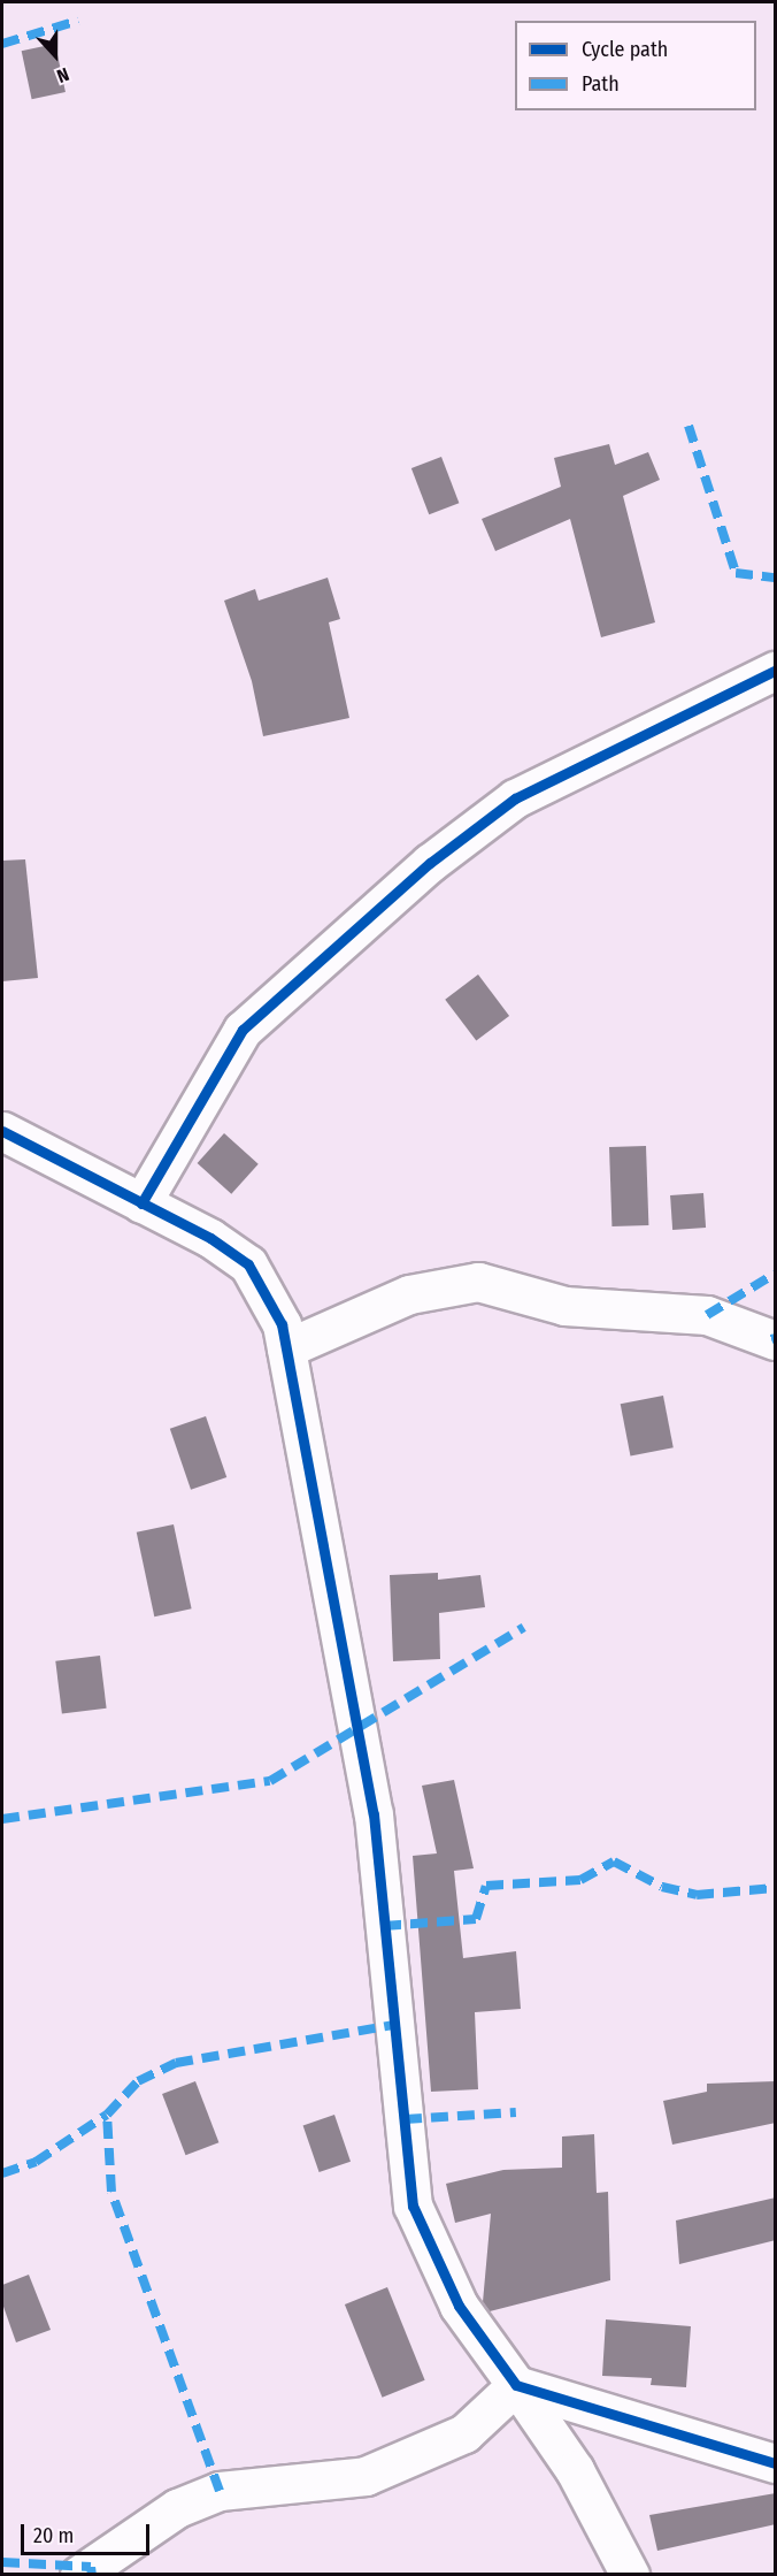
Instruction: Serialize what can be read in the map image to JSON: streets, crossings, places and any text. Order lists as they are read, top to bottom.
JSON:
{
  "legend": ["Cycle path", "Path"],
  "scale_bar": "20 m",
  "north": "bottom"
}
